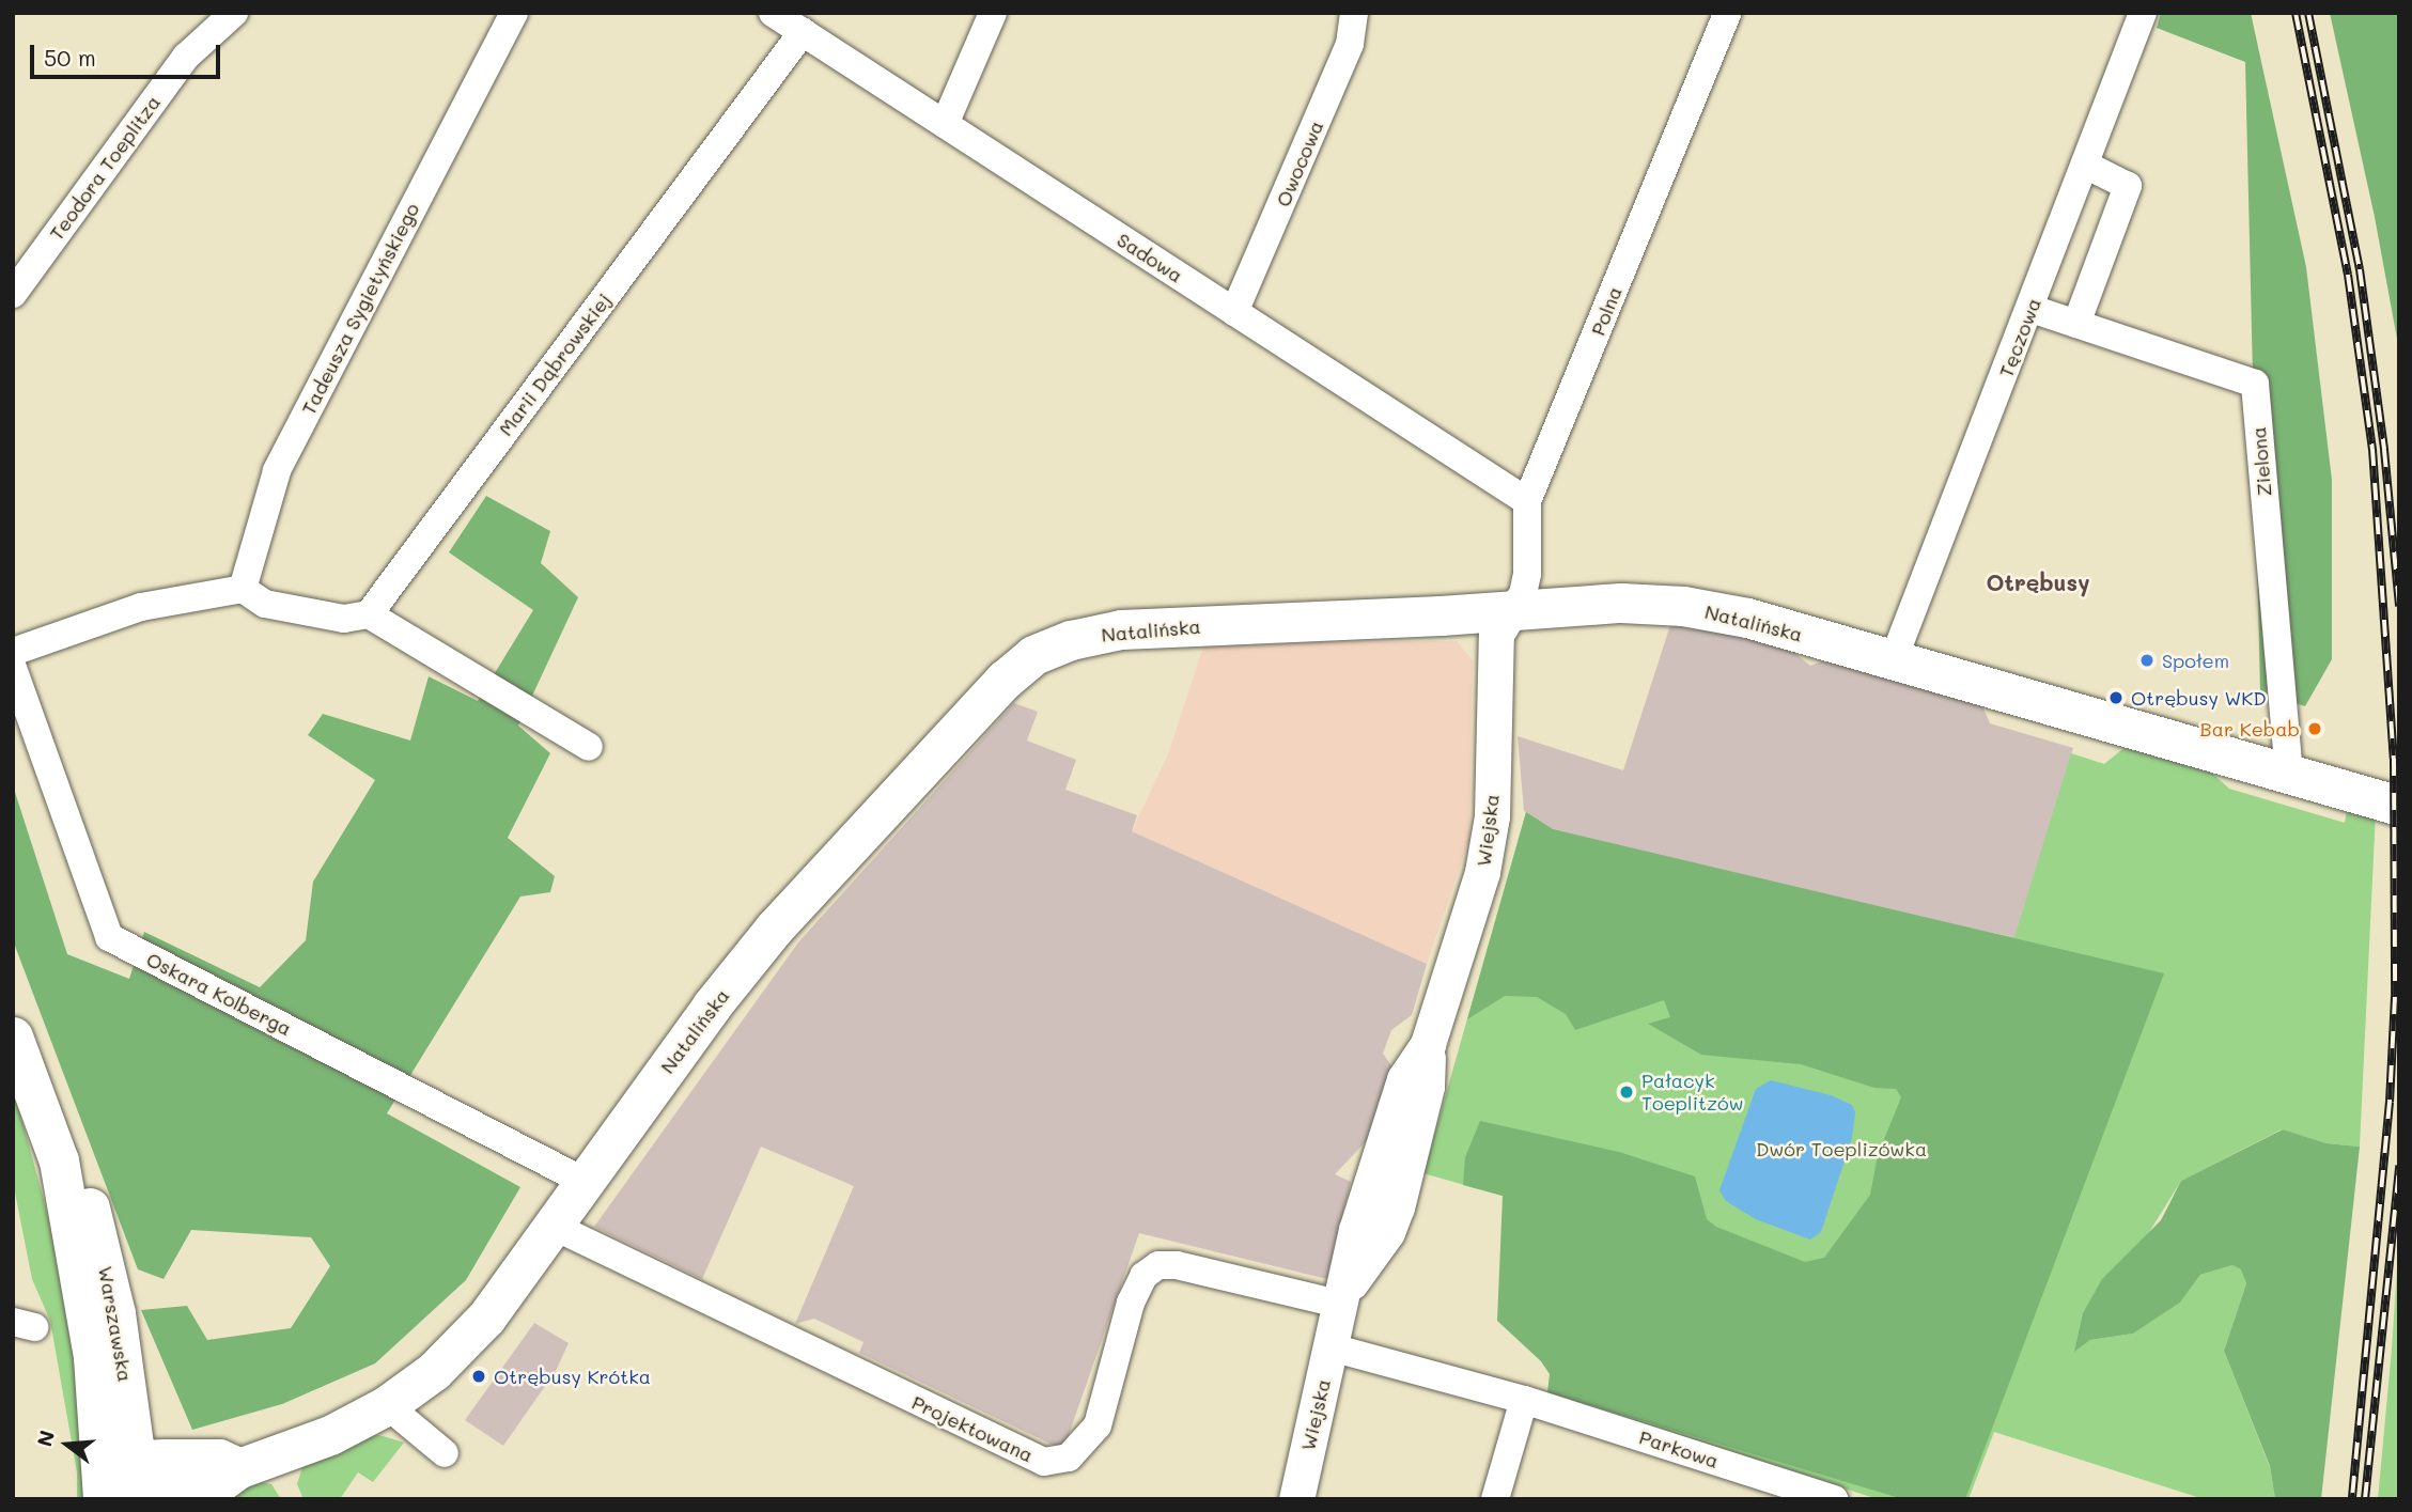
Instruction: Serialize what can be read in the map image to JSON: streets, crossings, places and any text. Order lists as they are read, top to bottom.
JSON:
{
  "streets": {
    "main road": ["Natalińska", "Warszawska"],
    "street": [
      "Owocowa",
      "Teodora Toeplitza",
      "Sadowa",
      "Tadeusza Sygietyńskiego",
      "Polna",
      "Tęczowa",
      "Marii Dąbrowskiej",
      "Zielona",
      "Wiejska",
      "Oskara Kolberga",
      "Projektowana",
      "Parkowa"
    ]
  },
  "crossings": [
    ["Owocowa", "Sadowa"],
    ["Sadowa", "Polna"],
    ["Sadowa", "Marii Dąbrowskiej"],
    ["Polna", "Natalińska"],
    ["Polna", "Wiejska"],
    ["Tęczowa", "Zielona"],
    ["Tęczowa", "Natalińska"],
    ["Zielona", "Natalińska"],
    ["Natalińska", "Wiejska"],
    ["Natalińska", "Oskara Kolberga"],
    ["Natalińska", "Warszawska"],
    ["Natalińska", "Projektowana"],
    ["Wiejska", "Projektowana"],
    ["Wiejska", "Parkowa"]
  ],
  "districts": ["Otrębusy"],
  "parks": ["Dwór Toeplizówka"],
  "places": [
    "Społem",
    "Otrębusy WKD",
    "Bar Kebab",
    "Pałacyk Toeplitzów",
    "Otrębusy Krótka"
  ],
  "scale_bar": "50 m",
  "north": "left"
}
